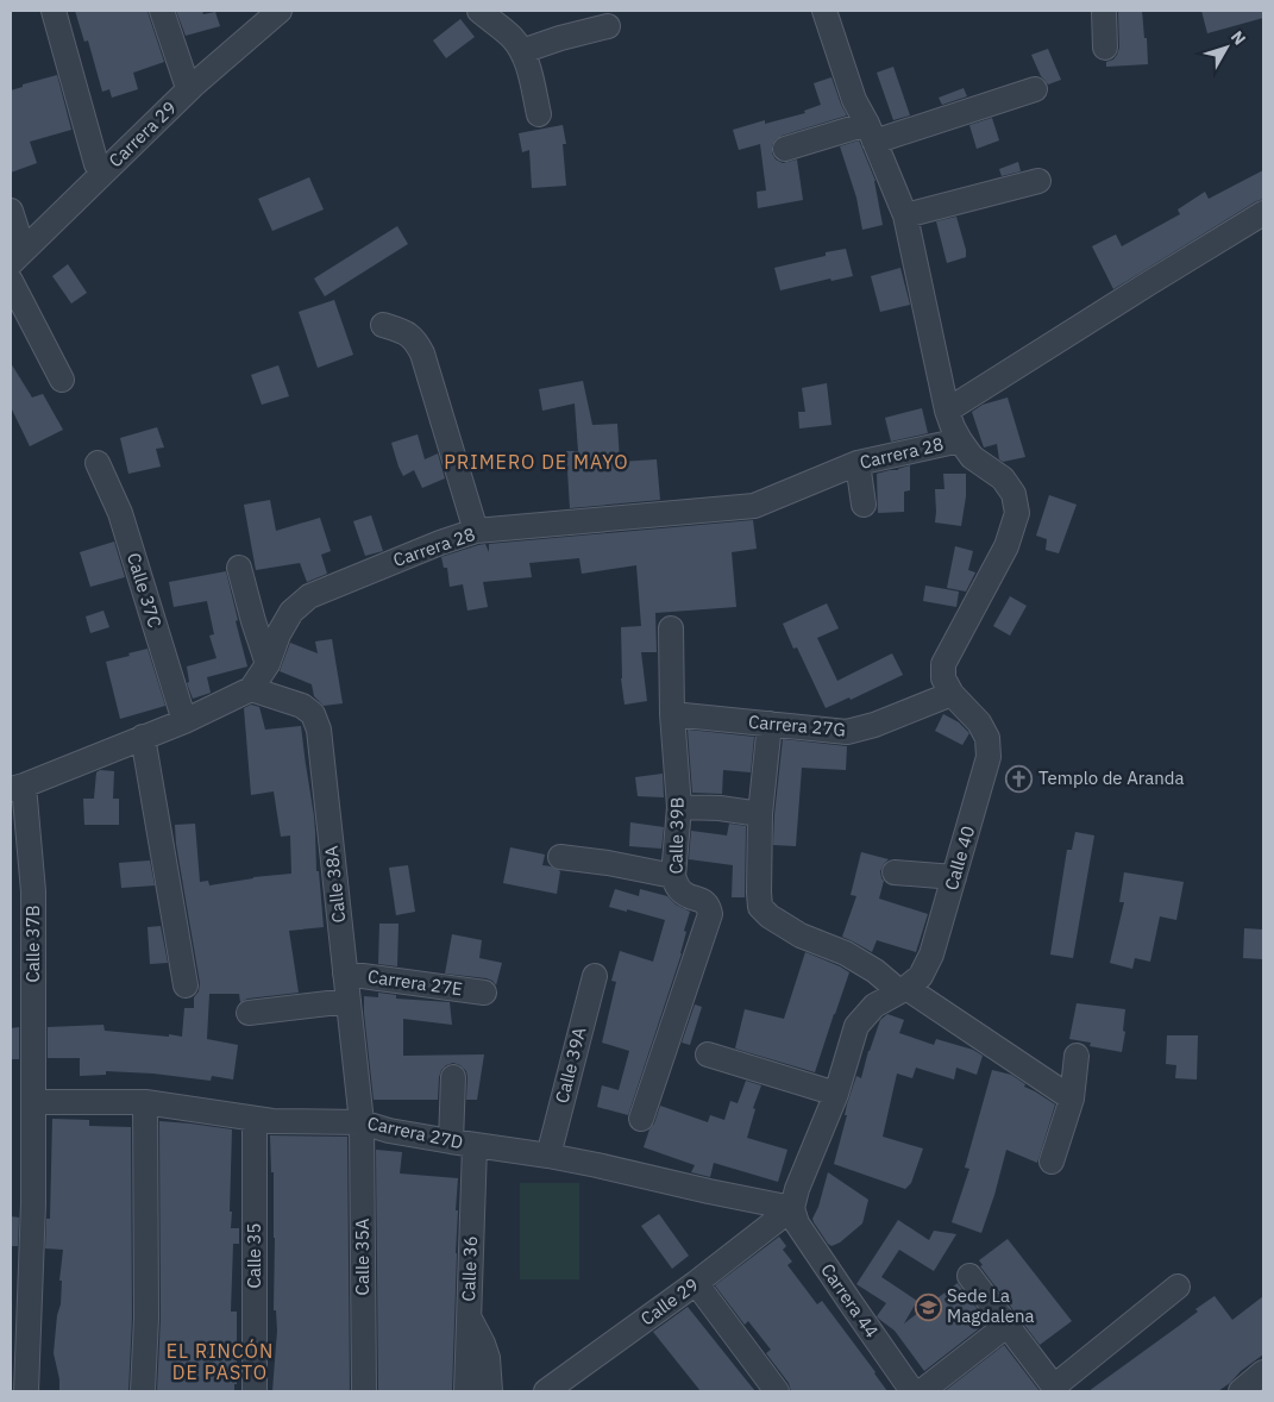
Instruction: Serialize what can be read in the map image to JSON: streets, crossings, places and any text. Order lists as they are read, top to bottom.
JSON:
{
  "streets": {
    "street": [
      "Carrera 29",
      "Carrera 28",
      "Calle 37C",
      "Carrera 27G",
      "Calle 39B",
      "Calle 40",
      "Calle 38A",
      "Calle 37B",
      "Carrera 27E",
      "Calle 39A",
      "Carrera 27D",
      "Calle 35",
      "Calle 35A",
      "Calle 36",
      "Carrera 44",
      "Calle 29"
    ]
  },
  "crossings": [
    ["Carrera 28", "Calle 37C"],
    ["Carrera 28", "Calle 40"],
    ["Carrera 28", "Calle 38A"],
    ["Carrera 28", "Calle 37B"],
    ["Carrera 27G", "Calle 39B"],
    ["Carrera 27G", "Calle 40"],
    ["Calle 40", "Carrera 27D"],
    ["Calle 40", "Carrera 44"],
    ["Calle 40", "Calle 29"],
    ["Calle 38A", "Carrera 27E"],
    ["Calle 38A", "Carrera 27D"],
    ["Calle 38A", "Calle 35A"],
    ["Calle 37B", "Carrera 27D"],
    ["Calle 39A", "Carrera 27D"],
    ["Carrera 27D", "Calle 35"],
    ["Carrera 27D", "Calle 35A"],
    ["Carrera 27D", "Calle 36"],
    ["Carrera 27D", "Carrera 44"],
    ["Carrera 27D", "Calle 29"],
    ["Carrera 44", "Calle 29"]
  ],
  "districts": ["PRIMERO DE MAYO", "EL RINCÓN DE PASTO"],
  "places": {
    "church": ["Templo de Aranda"],
    "school or university": ["Sede La Magdalena"]
  },
  "north": "top right"
}
